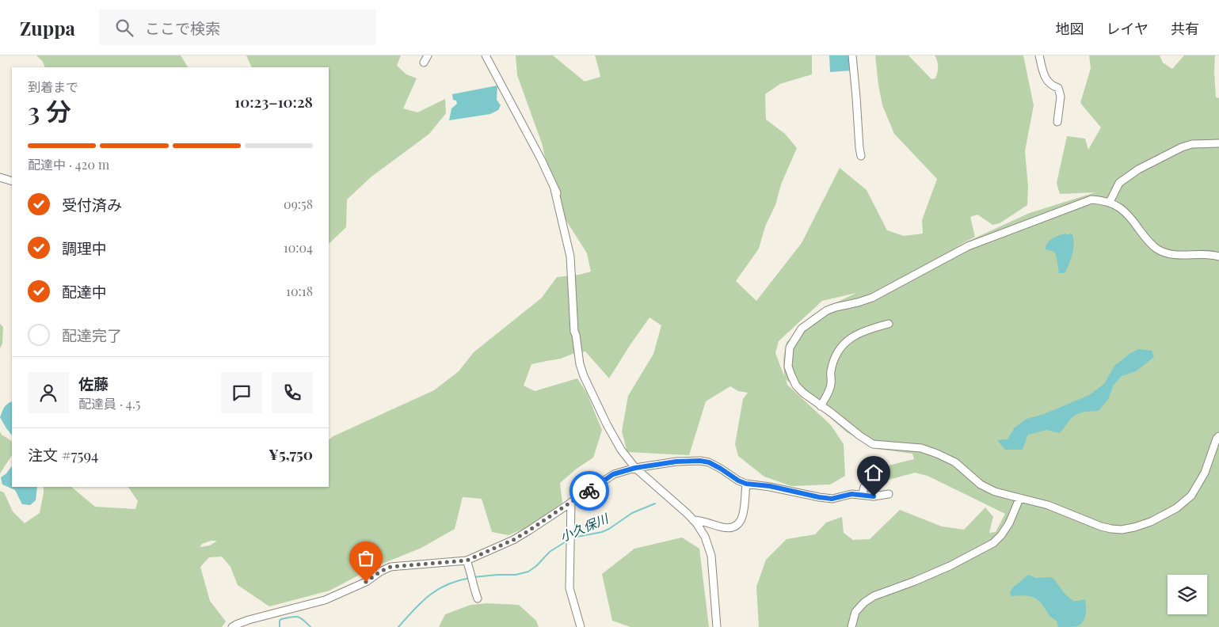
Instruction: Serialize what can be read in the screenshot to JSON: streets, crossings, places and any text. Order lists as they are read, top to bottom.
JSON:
{
  "water": ["小久保川"],
  "page": {
    "header": "Zuppa",
    "search": "ここで検索",
    "nav": ["地図", "レイヤ", "共有"],
    "heading": ["3 分", "到着まで", "10:23–10:28"],
    "panel": [
      "佐藤",
      "配達員 · 4.5",
      "注文 #7594",
      "¥5,750"
    ],
    "bar": "配達中 · 420 m",
    "list": [
      ["受付済み", "09:58"],
      ["調理中", "10:04"],
      ["配達中", "10:18"],
      "配達完了"
    ]
  }
}
